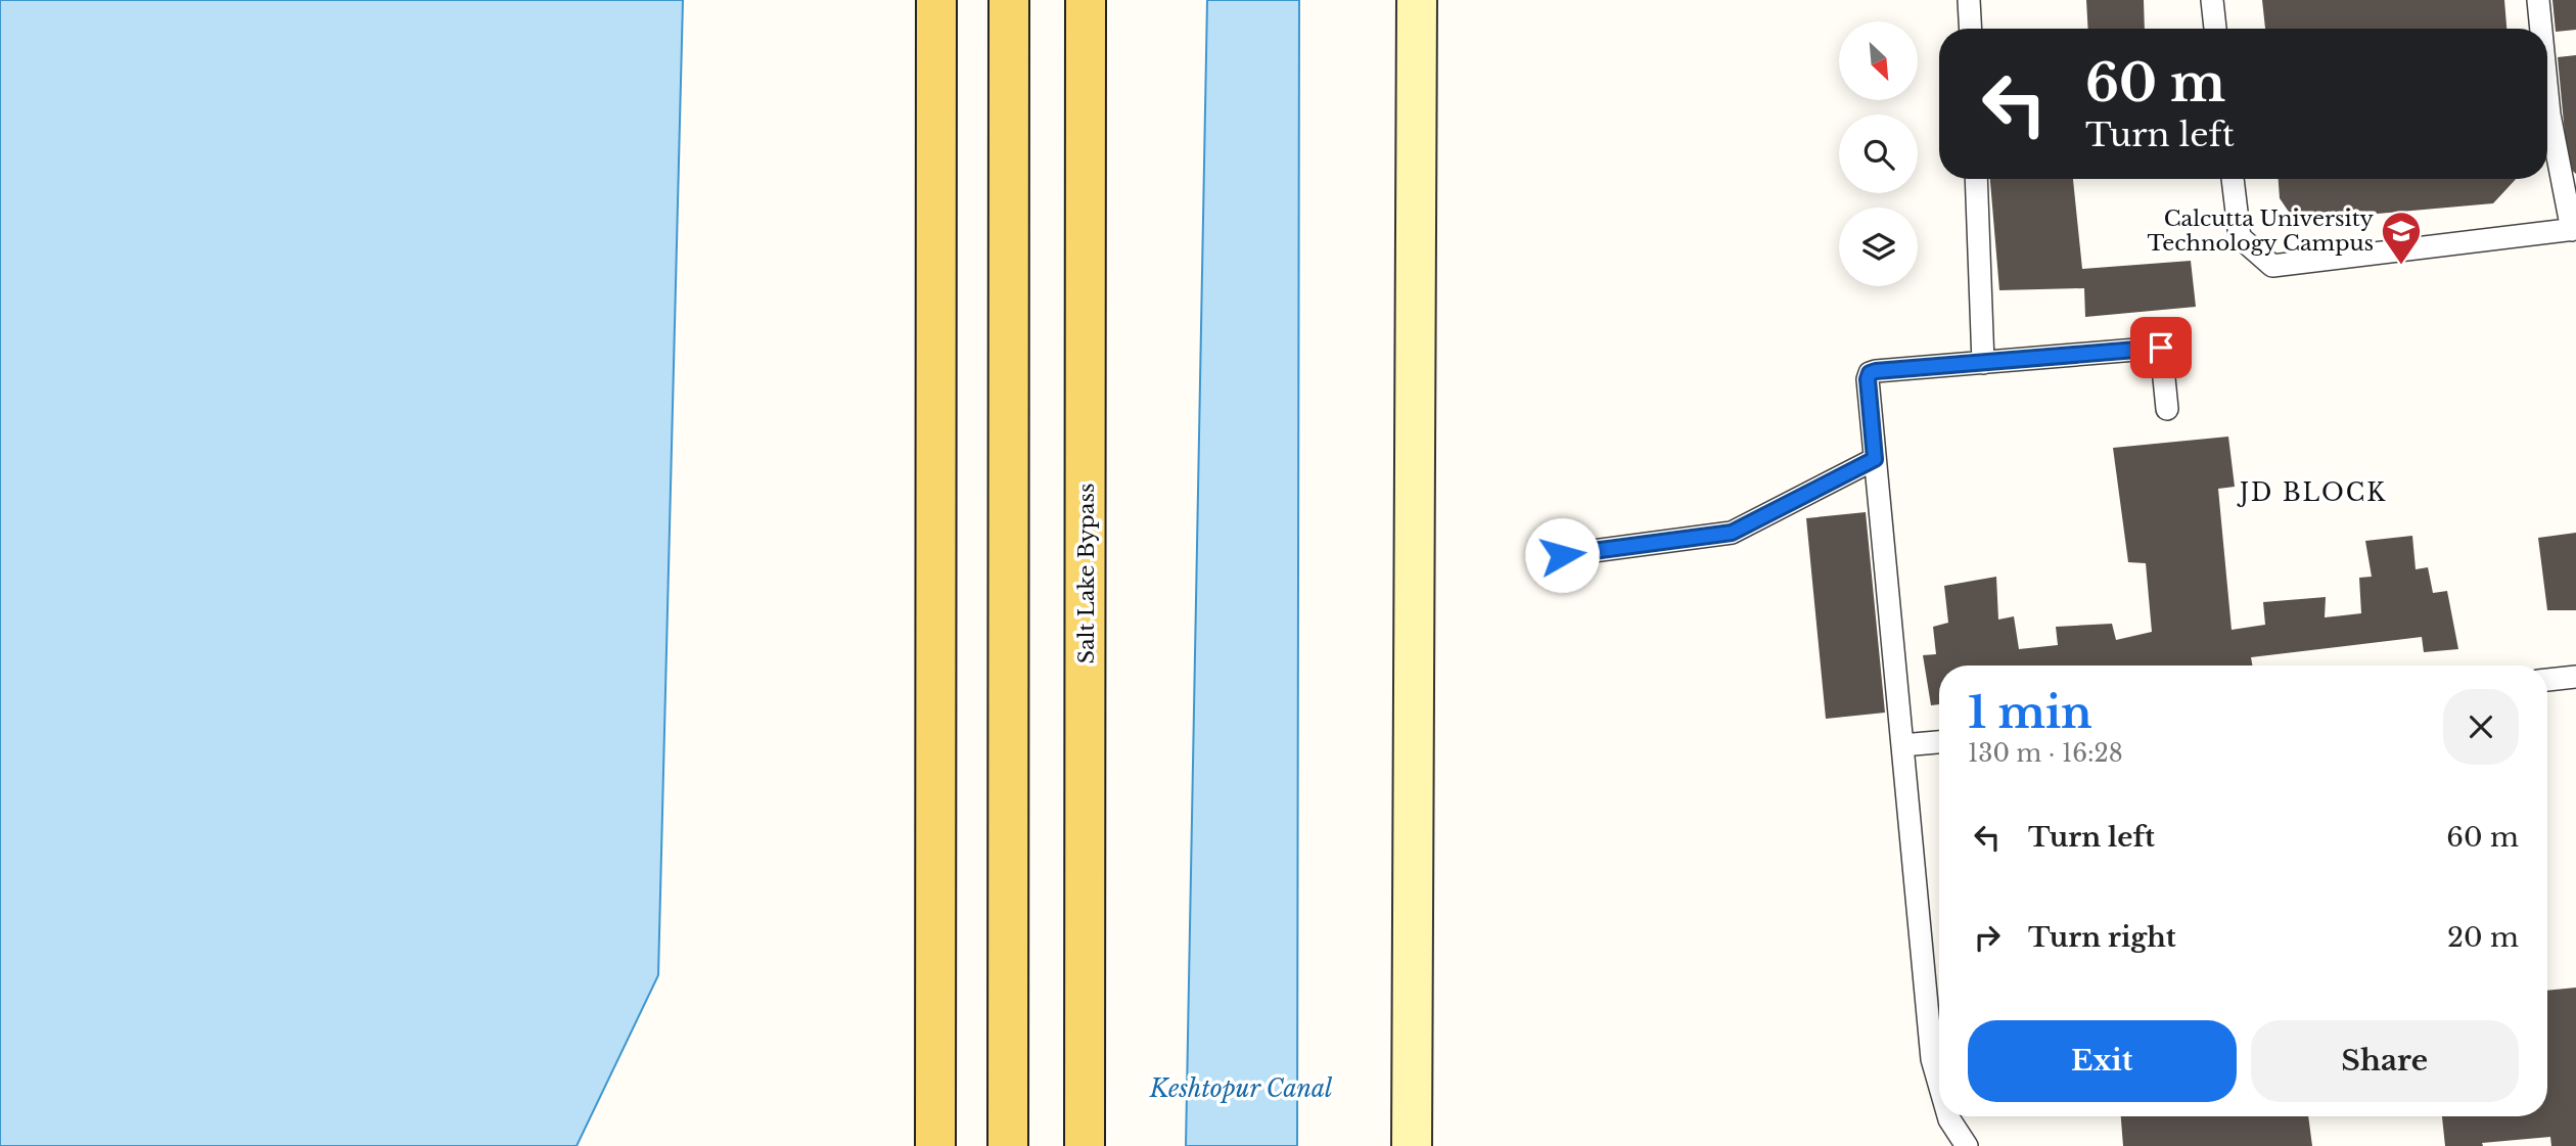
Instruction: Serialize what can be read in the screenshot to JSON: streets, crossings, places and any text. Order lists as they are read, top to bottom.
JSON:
{
  "streets": {
    "main road": ["Salt Lake Bypass"]
  },
  "districts": ["JD BLOCK"],
  "water": ["Keshtopur Canal"],
  "places": {
    "school or university": ["Calcutta University Technology Campus"]
  },
  "north": "bottom right",
  "page": {
    "turn": ["60 m", "Turn left"],
    "heading": ["1 min", "130 m · 16:28"],
    "list": [
      {
        "name": "Turn left",
        "value": "60 m"
      },
      {
        "name": "Turn right",
        "value": "20 m"
      }
    ],
    "buttons": ["Exit", "Share"]
  }
}
